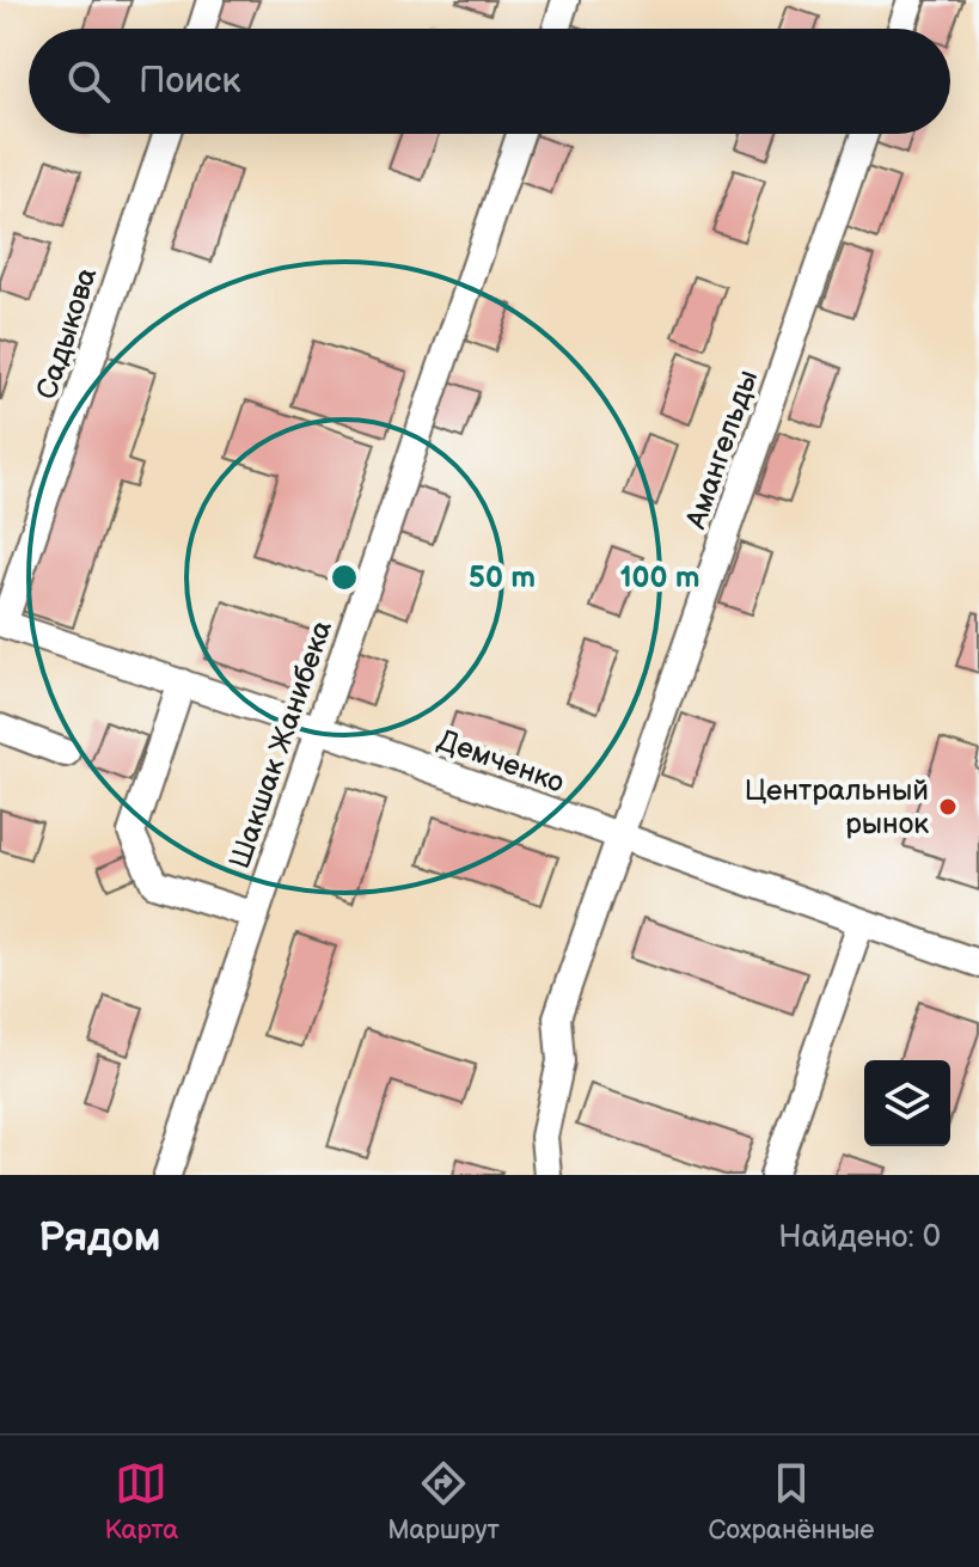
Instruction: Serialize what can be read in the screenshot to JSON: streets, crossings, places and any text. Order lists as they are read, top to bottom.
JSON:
{
  "streets": {
    "street": [
      "Садыкова",
      "Амангельды",
      "Шакшак Жанибека",
      "Демченко"
    ]
  },
  "crossings": [
    ["Садыкова", "Демченко"],
    ["Амангельды", "Демченко"],
    ["Шакшак Жанибека", "Демченко"]
  ],
  "places": ["Центральный рынок"],
  "page": {
    "search": "Поиск",
    "heading": ["Рядом", "Найдено: 0"],
    "nav": ["Карта", "Маршрут", "Сохранённые"]
  },
  "rings": ["50 m", "100 m"]
}
